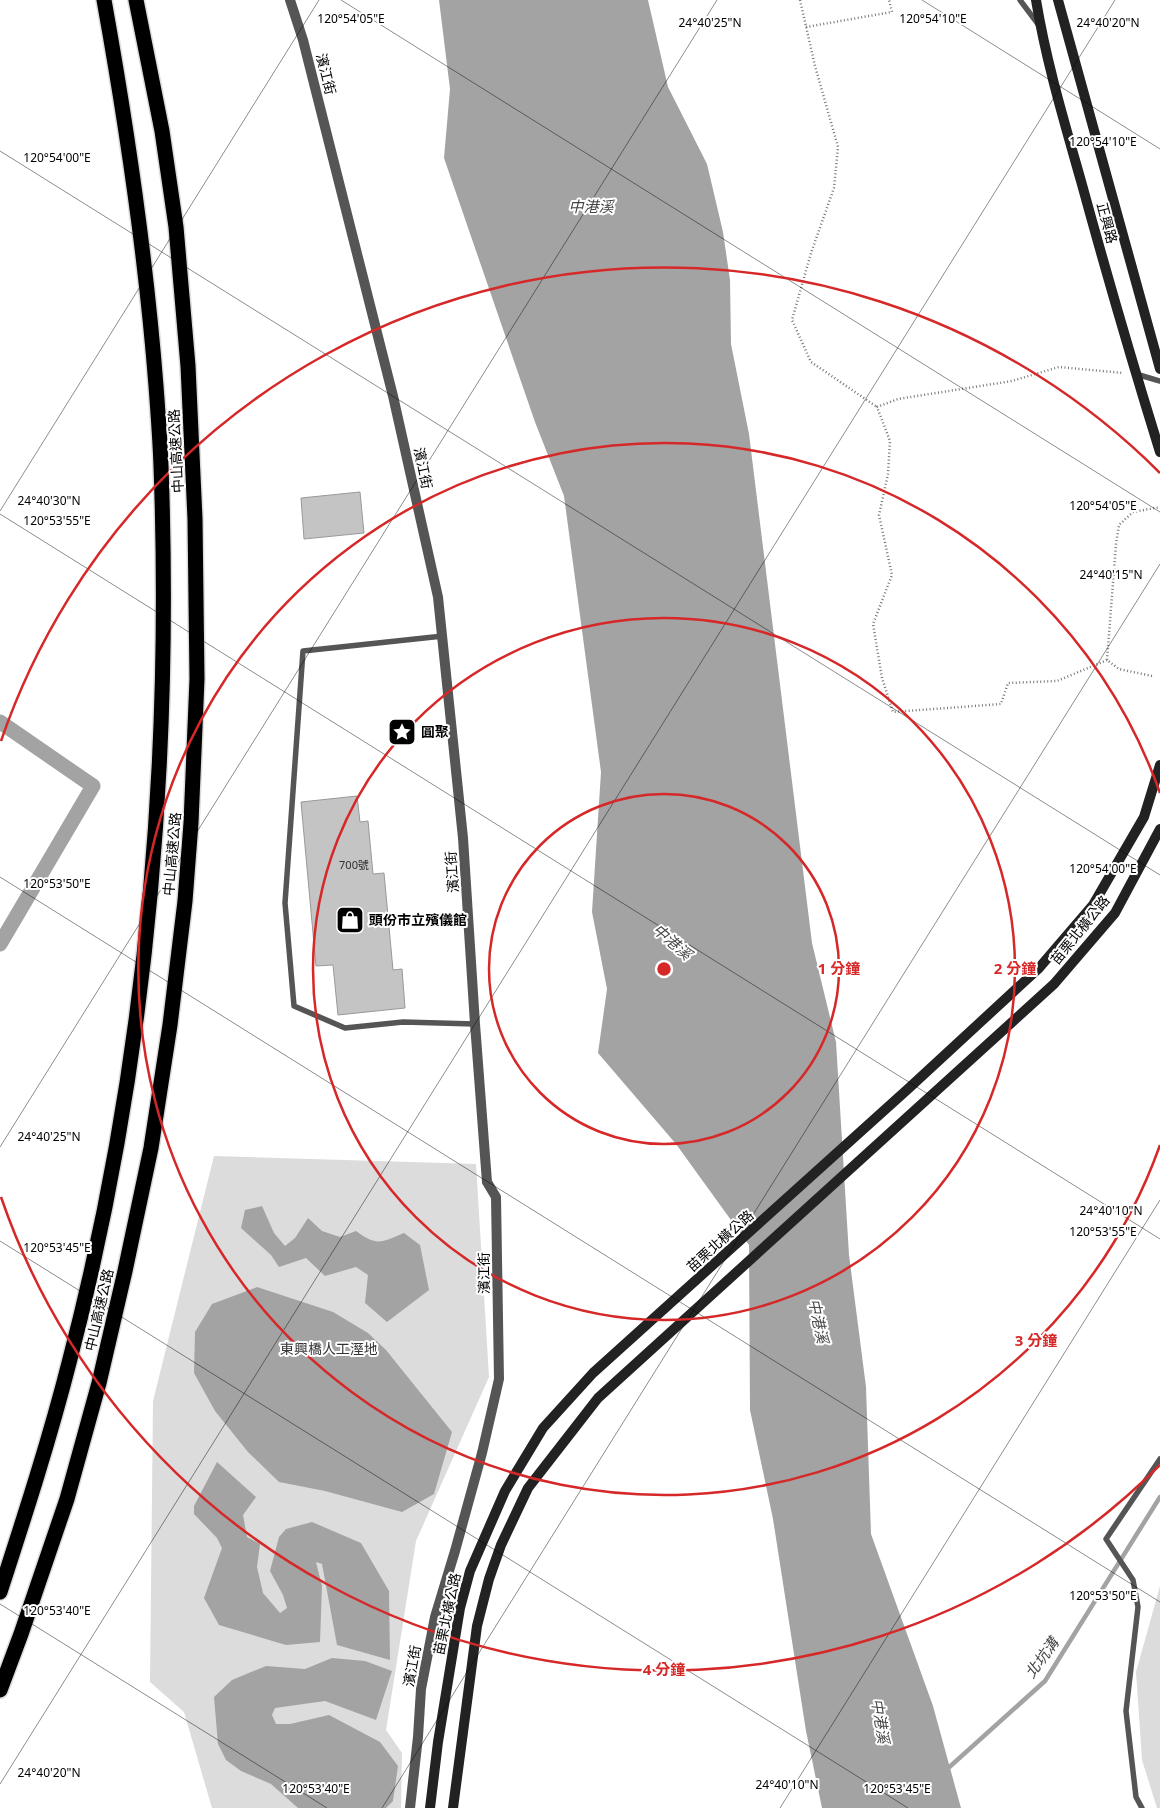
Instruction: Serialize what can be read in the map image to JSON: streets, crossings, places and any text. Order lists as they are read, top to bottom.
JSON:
{
  "streets": {
    "highway": ["中山高速公路"],
    "main road": ["正興路", "苗栗北橫公路"],
    "street": ["濱江街"]
  },
  "water": ["中港溪", "北坑溝"],
  "parks": ["東興橋人工溼地"],
  "places": {
    "place": ["圓聚"],
    "shop": ["頭份市立殯儀館"]
  },
  "house_numbers": ["700號"],
  "coordinates": [
    "120°54'05\"E",
    "120°54'10\"E",
    "24°40'25\"N",
    "24°40'20\"N",
    "120°54'00\"E",
    "24°40'30\"N",
    "120°53'55\"E",
    "24°40'15\"N",
    "120°53'50\"E",
    "24°40'10\"N",
    "120°53'45\"E",
    "120°53'40\"E"
  ],
  "rings": [
    "1 分鐘",
    "2 分鐘",
    "3 分鐘",
    "4 分鐘"
  ]
}
